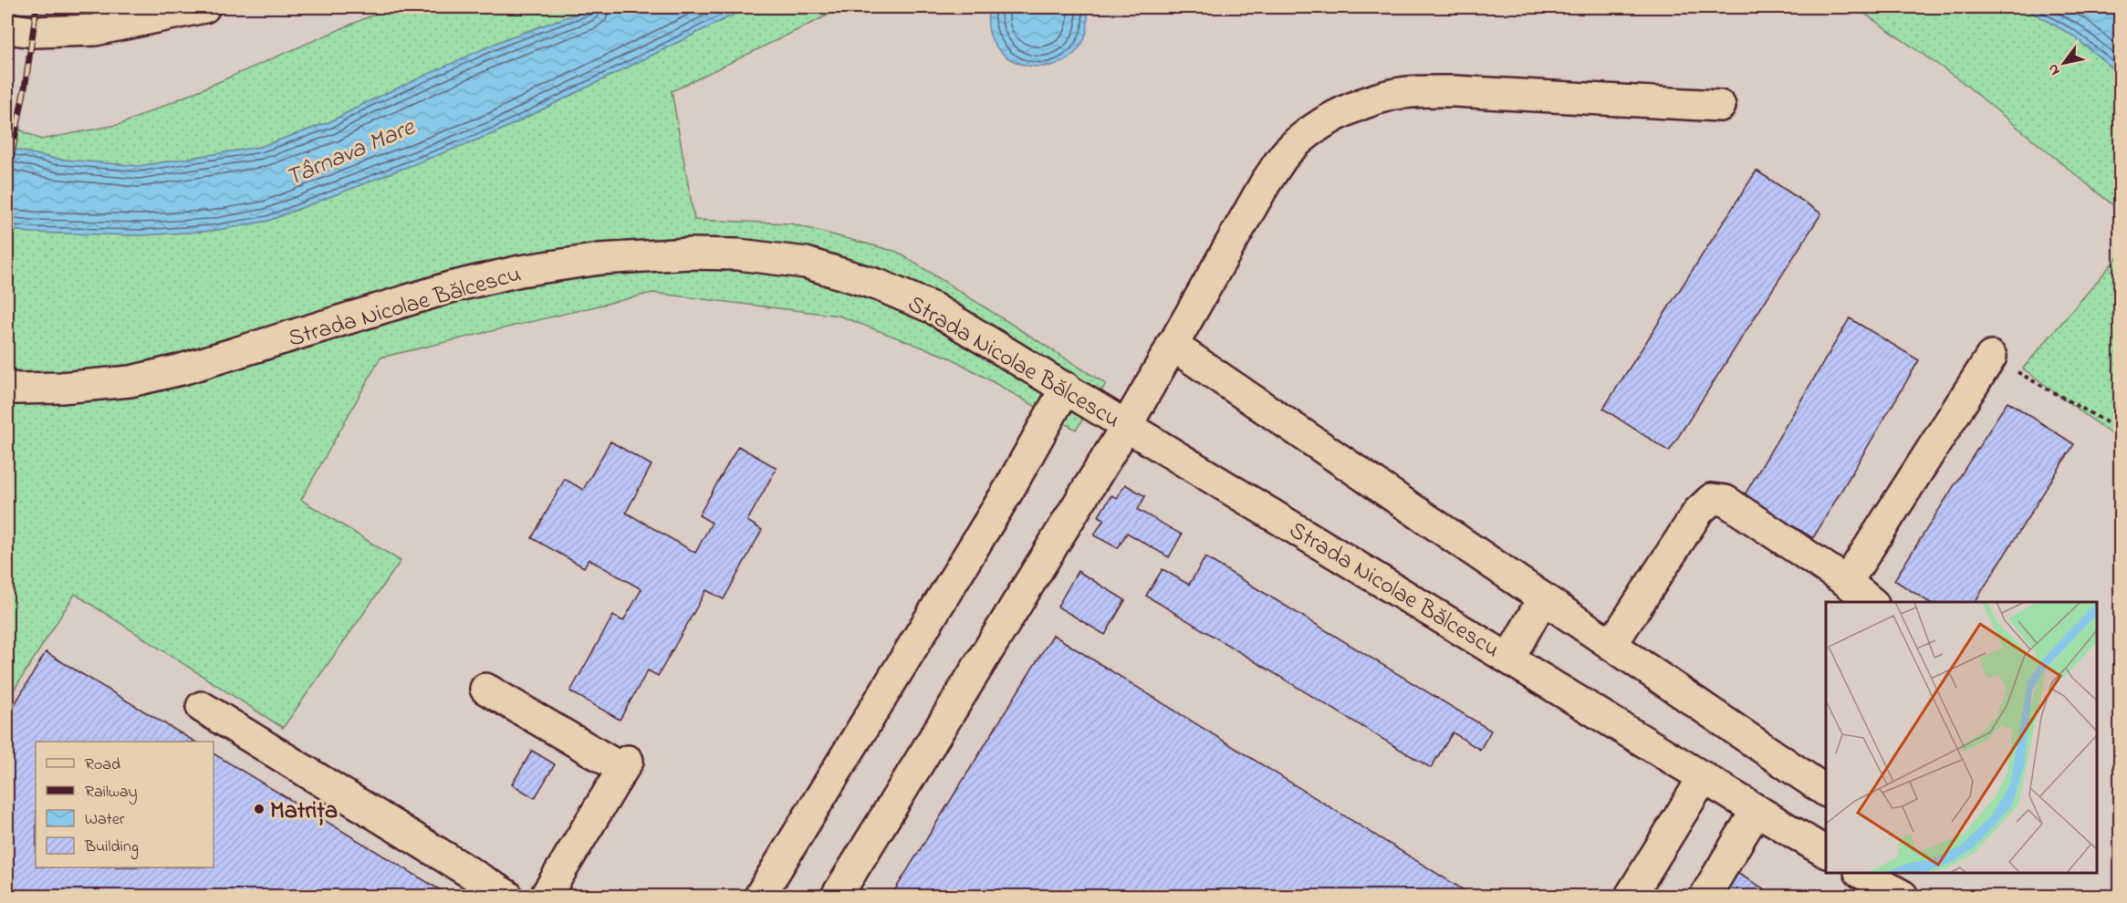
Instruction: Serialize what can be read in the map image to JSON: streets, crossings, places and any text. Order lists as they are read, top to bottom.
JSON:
{
  "streets": {
    "main road": ["Strada Nicolae Bălcescu"]
  },
  "water": ["Târnava Mare"],
  "places": ["Matrița"],
  "legend": [
    "Road",
    "Railway",
    "Water",
    "Building"
  ],
  "north": "bottom left"
}
